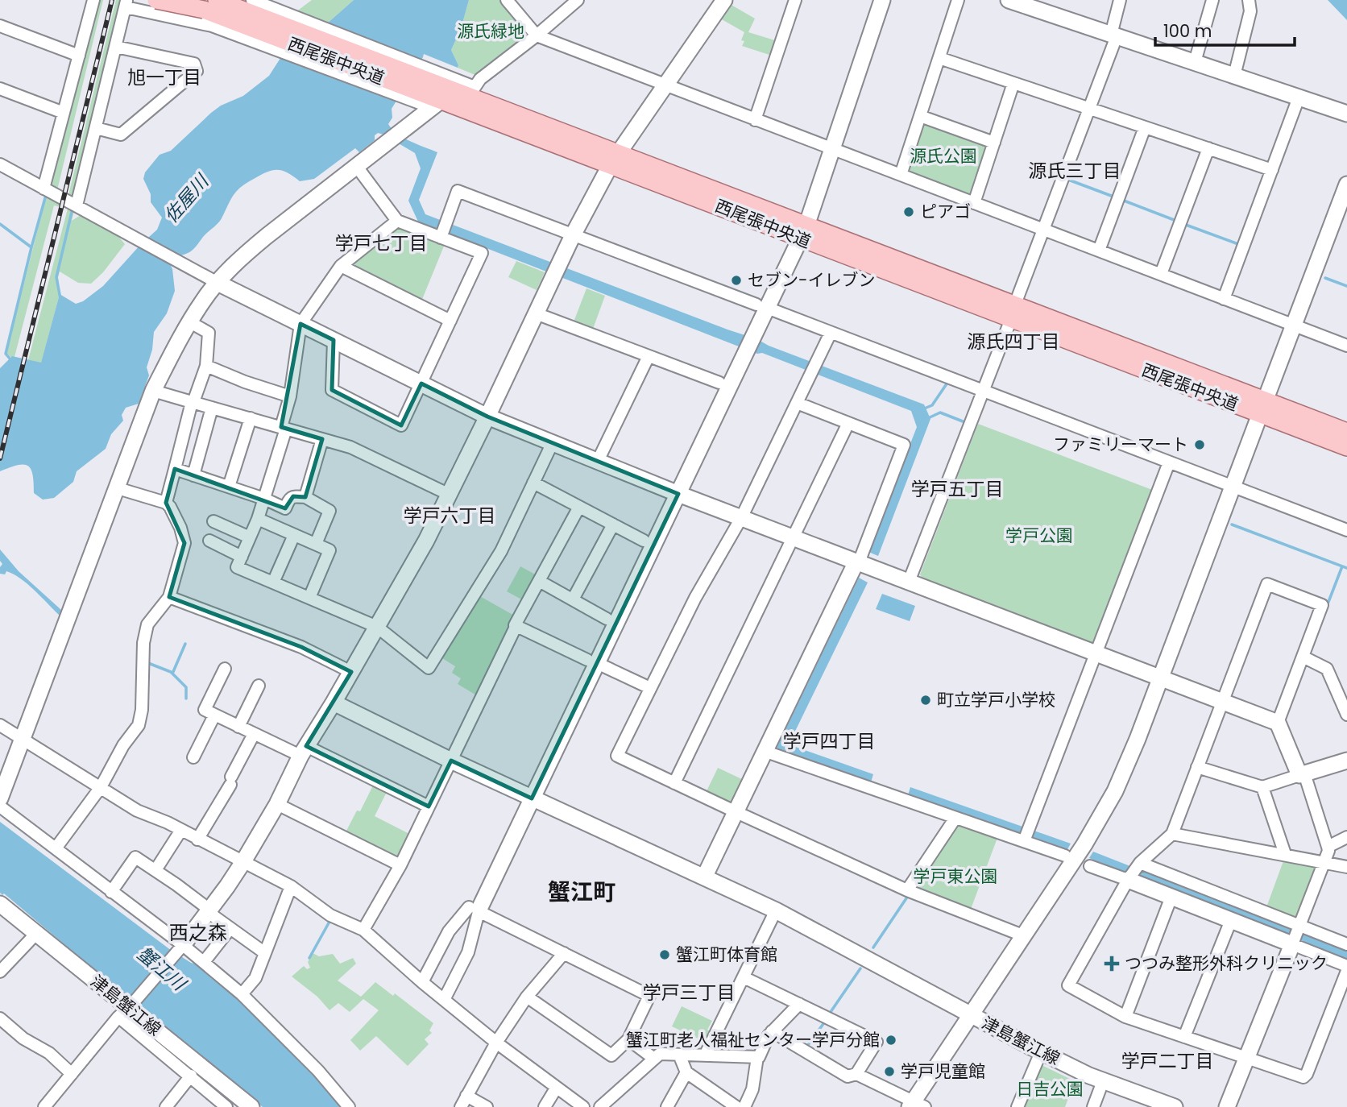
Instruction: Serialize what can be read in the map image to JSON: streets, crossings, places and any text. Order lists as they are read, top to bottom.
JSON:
{
  "streets": {
    "main road": ["西尾張中央道"],
    "street": ["津島蟹江線"]
  },
  "districts": [
    "旭一丁目",
    "源氏三丁目",
    "学戸七丁目",
    "源氏四丁目",
    "学戸五丁目",
    "学戸六丁目",
    "学戸四丁目",
    "蟹江町",
    "西之森",
    "学戸三丁目",
    "学戸二丁目"
  ],
  "water": ["佐屋川", "蟹江川"],
  "parks": [
    "源氏緑地",
    "源氏公園",
    "学戸公園",
    "学戸東公園",
    "日吉公園"
  ],
  "places": {
    "other": [
      "ピアゴ",
      "セブン-イレブン",
      "ファミリーマート",
      "町立学戸小学校",
      "蟹江町体育館",
      "蟹江町老人福祉センター学戸分館",
      "学戸児童館"
    ],
    "health": ["つつみ整形外科クリニック"]
  },
  "scale_bar": "100 m"
}
